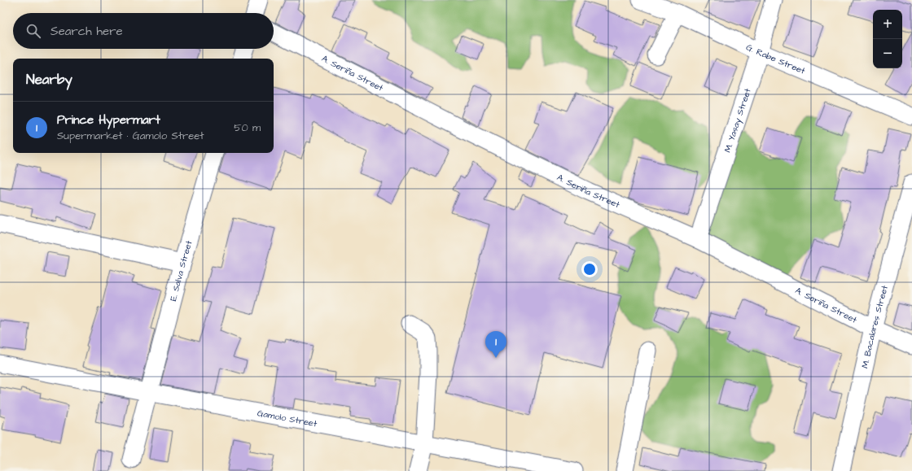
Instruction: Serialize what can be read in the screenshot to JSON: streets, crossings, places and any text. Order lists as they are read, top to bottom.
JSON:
{
  "streets": {
    "street": [
      "G. Rabe Street",
      "A. Seriña Street",
      "M. Yasay Street",
      "E. Salva Street",
      "M. Bacalares Street",
      "Gamolo Street"
    ]
  },
  "crossings": [
    ["G. Rabe Street", "M. Yasay Street"],
    ["A. Seriña Street", "M. Yasay Street"],
    ["A. Seriña Street", "M. Bacalares Street"],
    ["E. Salva Street", "Gamolo Street"]
  ],
  "page": {
    "map_buttons": ["+", "−"],
    "search": "Search here",
    "heading": "Nearby",
    "list": [
      {
        "mark": "1",
        "name": "Prince Hypermart",
        "note": "Supermarket · Gamolo Street",
        "value": "50 m"
      }
    ],
    "pins": "1"
  }
}
